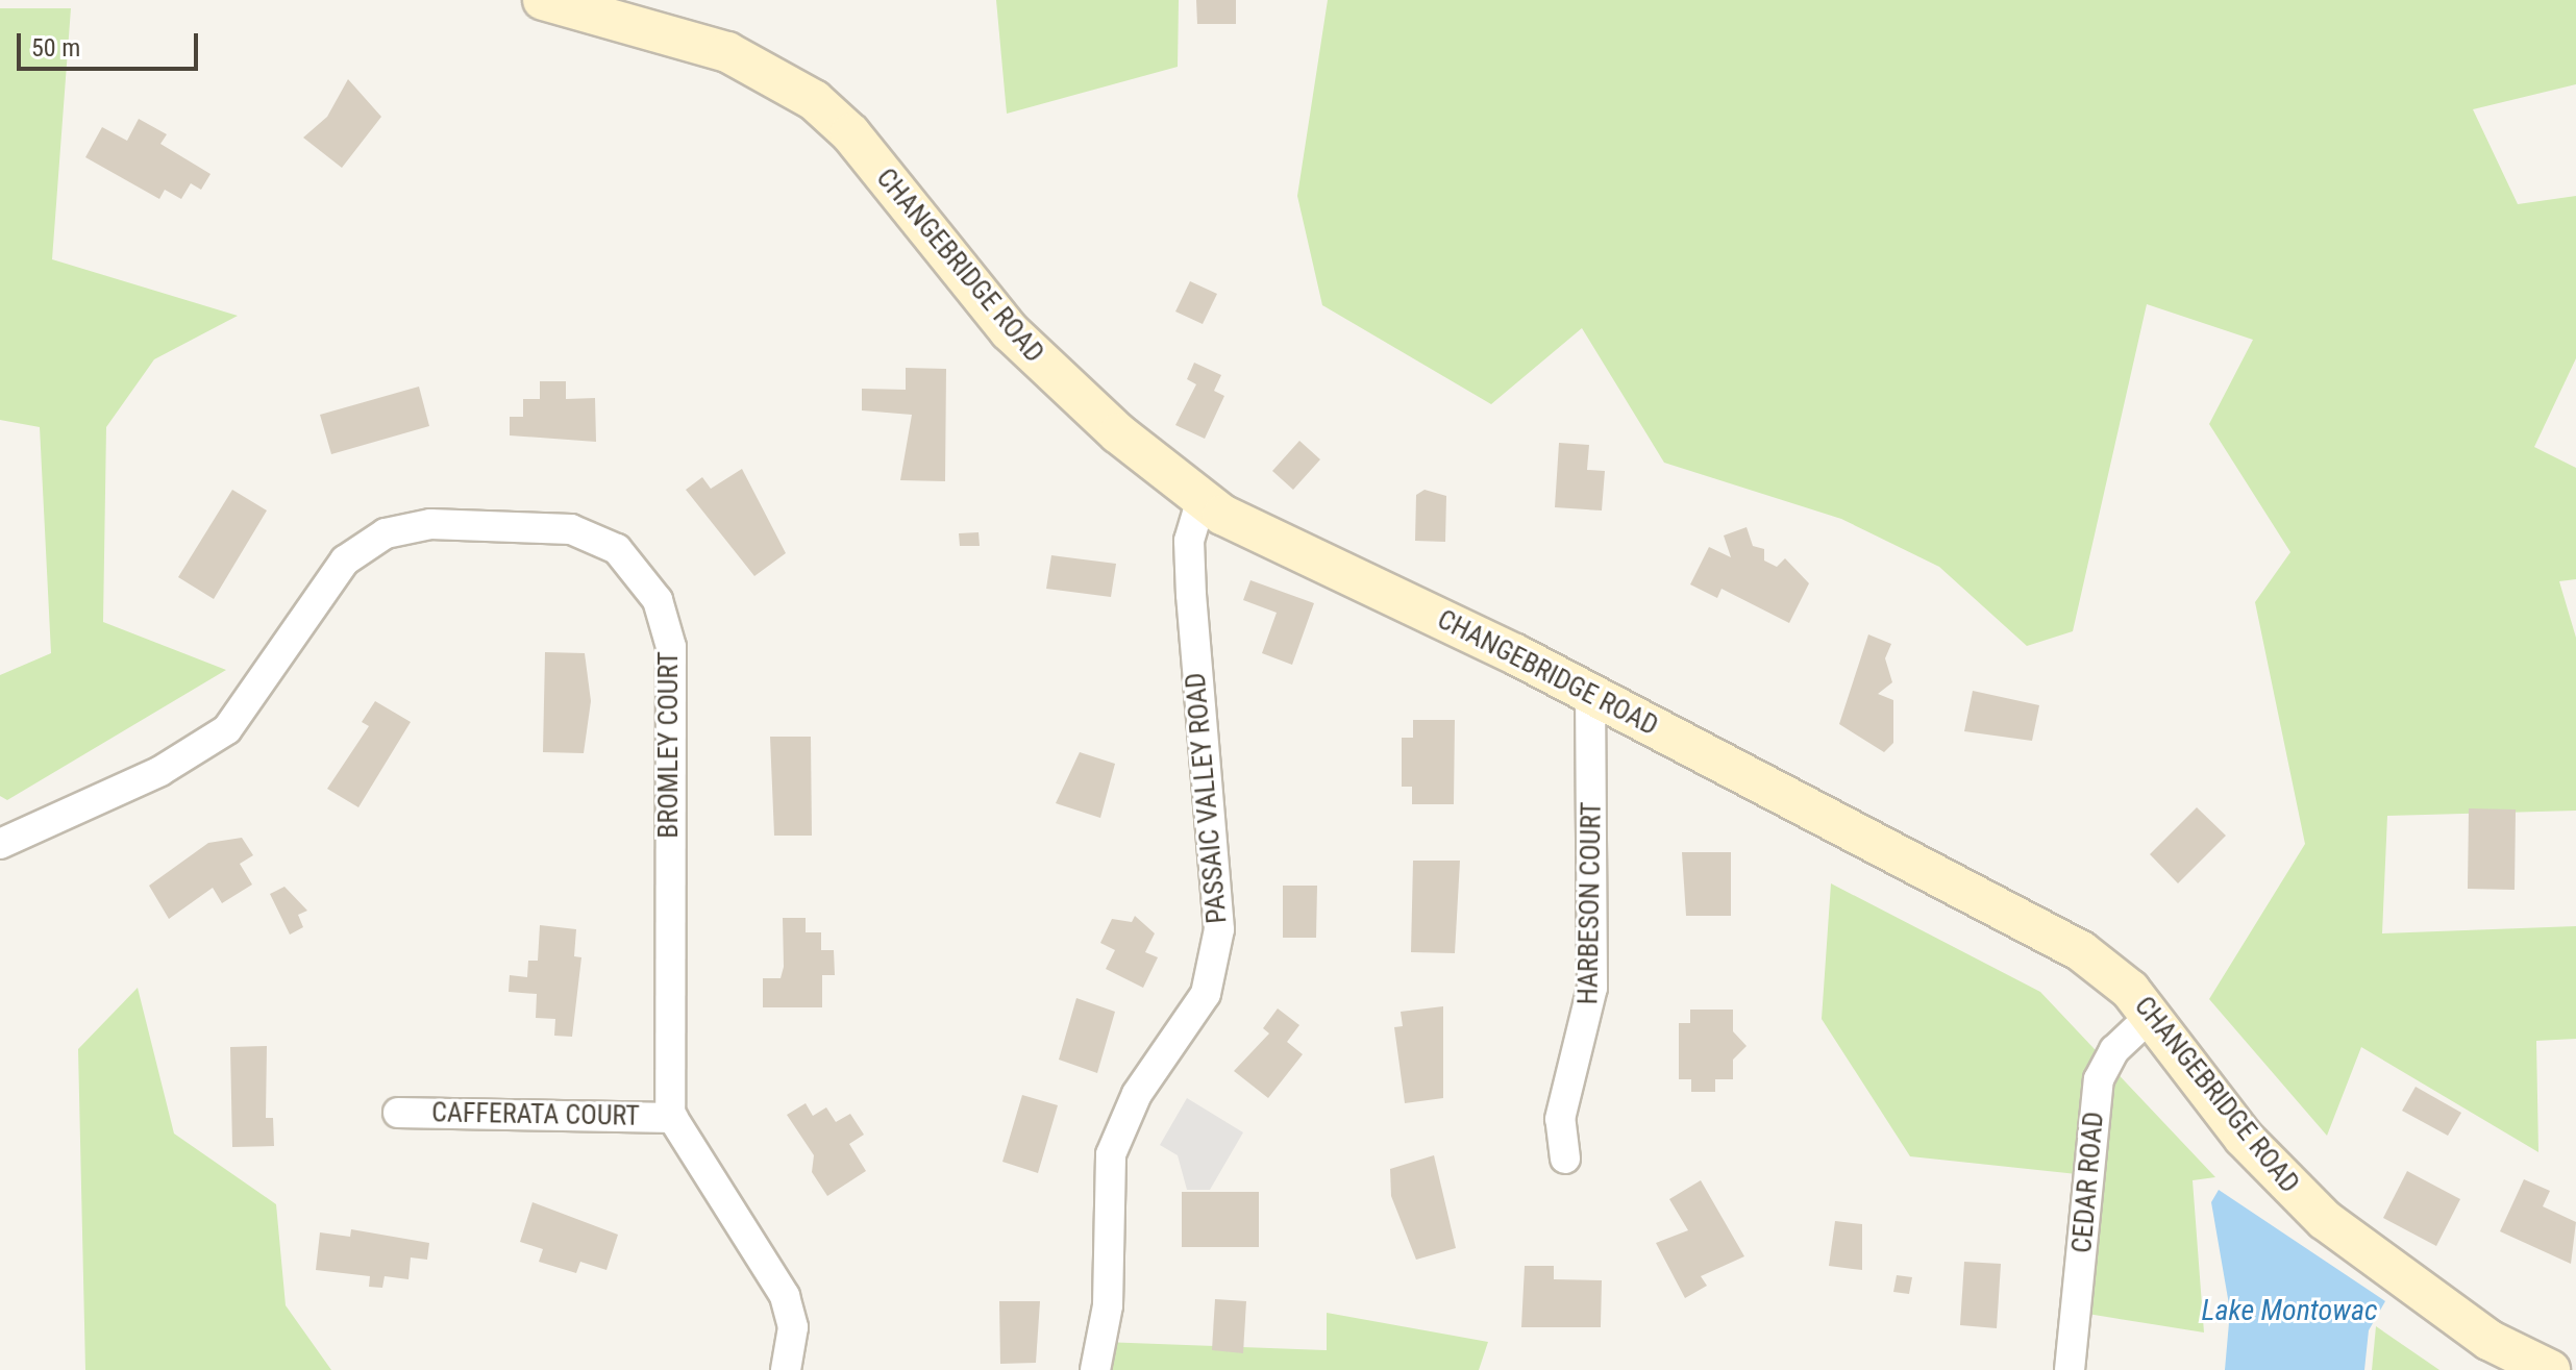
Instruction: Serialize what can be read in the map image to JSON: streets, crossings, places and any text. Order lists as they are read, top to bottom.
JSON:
{
  "streets": {
    "main road": ["CHANGEBRIDGE ROAD"],
    "street": [
      "BROMLEY COURT",
      "PASSAIC VALLEY ROAD",
      "HARBESON COURT",
      "CAFFERATA COURT",
      "CEDAR ROAD"
    ]
  },
  "crossings": [
    ["CHANGEBRIDGE ROAD", "PASSAIC VALLEY ROAD"],
    ["CHANGEBRIDGE ROAD", "HARBESON COURT"],
    ["CHANGEBRIDGE ROAD", "CEDAR ROAD"],
    ["BROMLEY COURT", "CAFFERATA COURT"]
  ],
  "water": ["Lake Montowac"],
  "scale_bar": "50 m"
}
